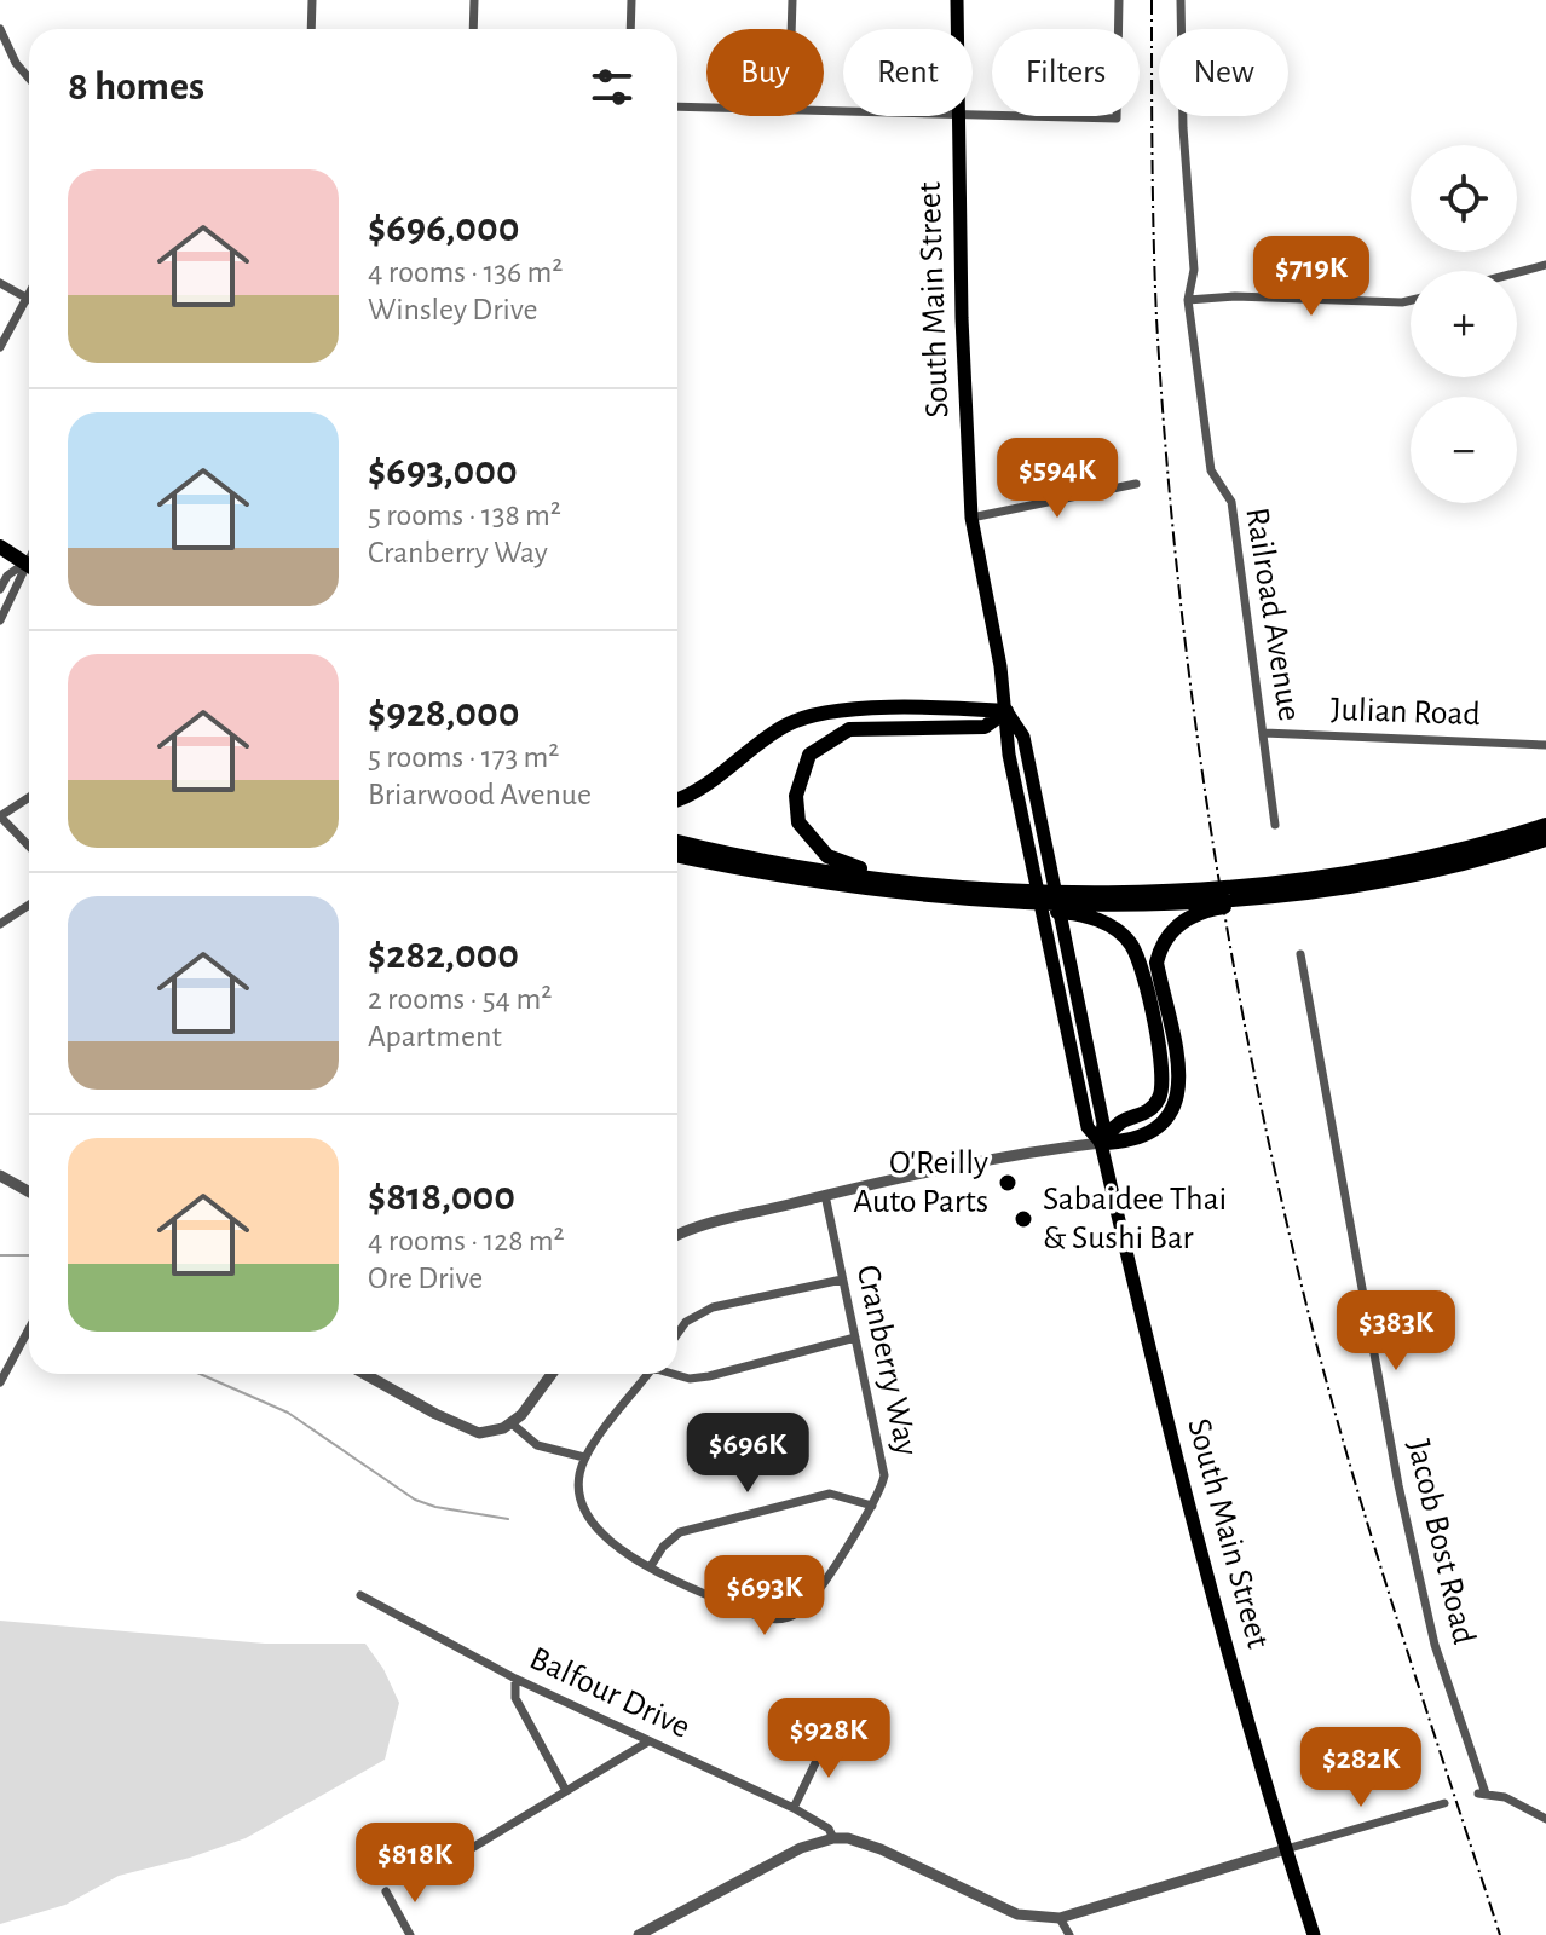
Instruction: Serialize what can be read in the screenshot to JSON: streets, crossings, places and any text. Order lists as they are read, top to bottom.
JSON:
{
  "streets": {
    "main road": ["South Main Street"],
    "street": [
      "Railroad Avenue",
      "Julian Road",
      "Cranberry Way",
      "Jacob Bost Road",
      "Balfour Drive"
    ]
  },
  "crossings": [
    ["Railroad Avenue", "Julian Road"]
  ],
  "places": ["O'Reilly Auto Parts", "Sabaidee Thai & Sushi Bar"],
  "page": {
    "chip": [
      "Buy",
      "Rent",
      "Filters",
      "New"
    ],
    "heading": "8 homes",
    "map_buttons": ["+", "−"],
    "list": [
      {
        "name": "$696,000",
        "note": "4 rooms · 136 m² · Winsley Drive"
      },
      {
        "name": "$693,000",
        "note": "5 rooms · 138 m² · Cranberry Way"
      },
      {
        "name": "$928,000",
        "note": "5 rooms · 173 m² · Briarwood Avenue"
      },
      {
        "name": "$282,000",
        "note": "2 rooms · 54 m² · Apartment"
      },
      {
        "name": "$818,000",
        "note": "4 rooms · 128 m² · Ore Drive"
      }
    ],
    "price": [
      "$719K",
      "$594K",
      "$383K",
      "$696K",
      "$693K",
      "$928K",
      "$282K",
      "$818K"
    ]
  }
}
